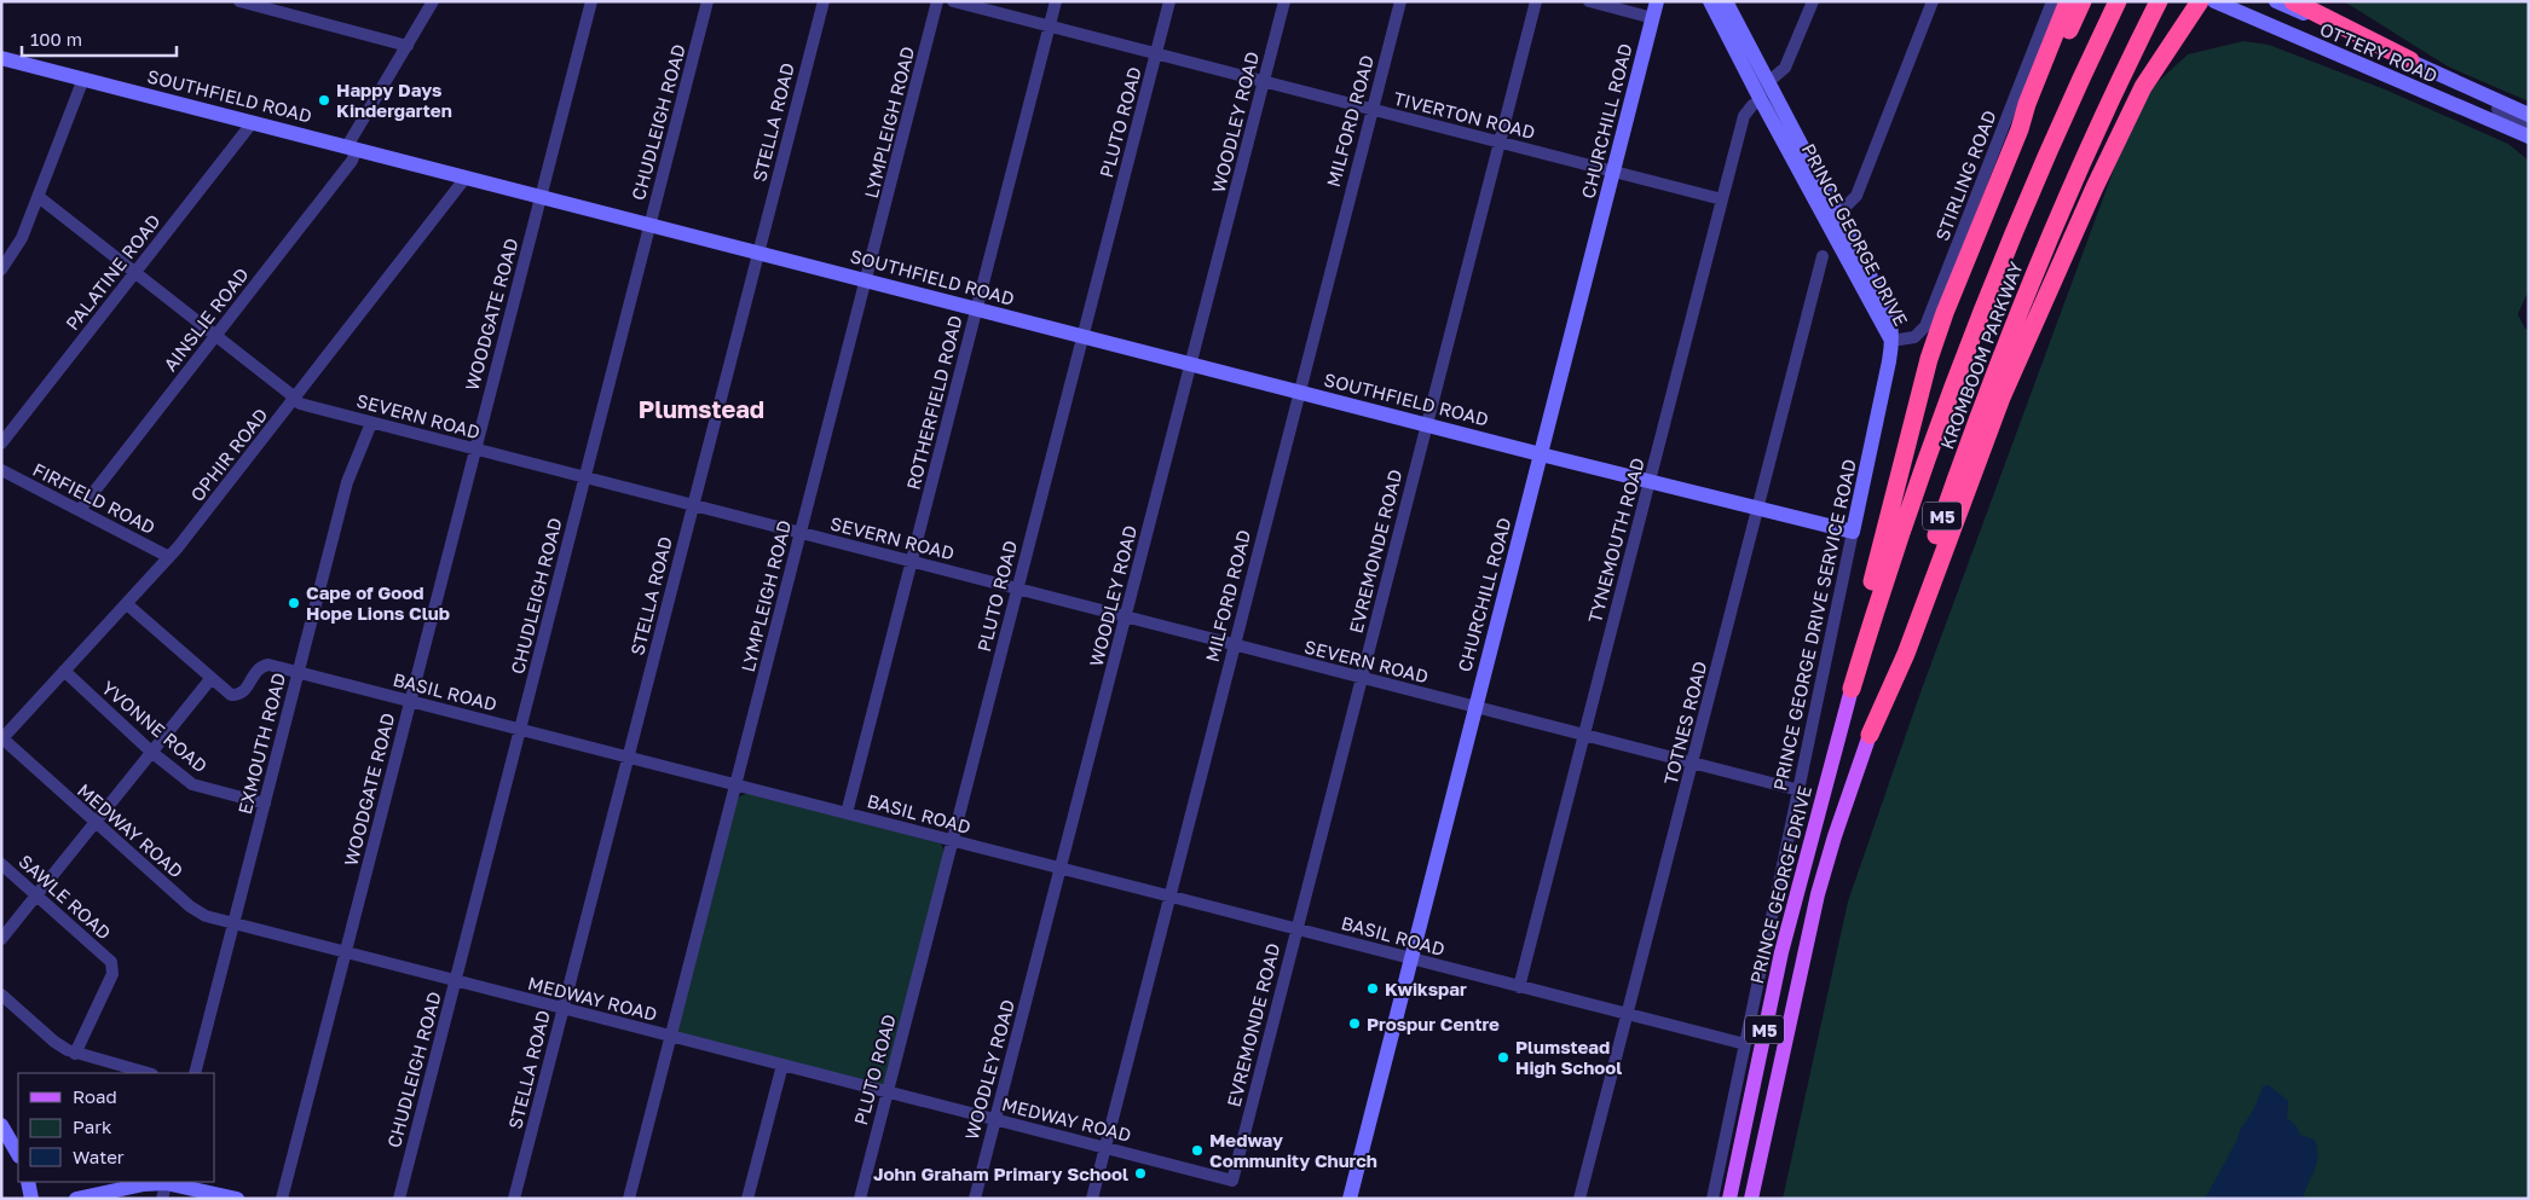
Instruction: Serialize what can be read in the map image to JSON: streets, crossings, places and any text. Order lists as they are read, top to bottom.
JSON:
{
  "streets": {
    "highway": ["KROMBOOM PARKWAY", "M5"],
    "main road": ["PRINCE GEORGE DRIVE"],
    "street": [
      "OTTERY ROAD",
      "SOUTHFIELD ROAD",
      "TIVERTON ROAD",
      "MILFORD ROAD",
      "CHURCHILL ROAD",
      "CHUDLEIGH ROAD",
      "STELLA ROAD",
      "LYMPLEIGH ROAD",
      "PLUTO ROAD",
      "WOODLEY ROAD",
      "STIRLING ROAD",
      "PALATINE ROAD",
      "WOODGATE ROAD",
      "AINSLIE ROAD",
      "ROTHERFIELD ROAD",
      "SEVERN ROAD",
      "OPHIR ROAD",
      "FIRFIELD ROAD",
      "TYNEMOUTH ROAD",
      "EVREMONDE ROAD",
      "PRINCE GEORGE DRIVE SERVICE ROAD",
      "BASIL ROAD",
      "TOTNES ROAD",
      "YVONNE ROAD",
      "EXMOUTH ROAD",
      "MEDWAY ROAD",
      "SAWLE ROAD"
    ]
  },
  "crossings": [
    ["SOUTHFIELD ROAD", "MILFORD ROAD"],
    ["SOUTHFIELD ROAD", "CHURCHILL ROAD"],
    ["SOUTHFIELD ROAD", "CHUDLEIGH ROAD"],
    ["SOUTHFIELD ROAD", "STELLA ROAD"],
    ["SOUTHFIELD ROAD", "LYMPLEIGH ROAD"],
    ["SOUTHFIELD ROAD", "PLUTO ROAD"],
    ["SOUTHFIELD ROAD", "WOODLEY ROAD"],
    ["SOUTHFIELD ROAD", "PALATINE ROAD"],
    ["SOUTHFIELD ROAD", "WOODGATE ROAD"],
    ["SOUTHFIELD ROAD", "AINSLIE ROAD"],
    ["SOUTHFIELD ROAD", "ROTHERFIELD ROAD"],
    ["SOUTHFIELD ROAD", "OPHIR ROAD"],
    ["SOUTHFIELD ROAD", "TYNEMOUTH ROAD"],
    ["SOUTHFIELD ROAD", "EVREMONDE ROAD"],
    ["SOUTHFIELD ROAD", "PRINCE GEORGE DRIVE SERVICE ROAD"],
    ["SOUTHFIELD ROAD", "TOTNES ROAD"],
    ["TIVERTON ROAD", "MILFORD ROAD"],
    ["TIVERTON ROAD", "CHURCHILL ROAD"],
    ["TIVERTON ROAD", "PLUTO ROAD"],
    ["TIVERTON ROAD", "WOODLEY ROAD"],
    ["TIVERTON ROAD", "ROTHERFIELD ROAD"],
    ["TIVERTON ROAD", "TYNEMOUTH ROAD"],
    ["TIVERTON ROAD", "EVREMONDE ROAD"],
    ["MILFORD ROAD", "SEVERN ROAD"],
    ["MILFORD ROAD", "BASIL ROAD"],
    ["MILFORD ROAD", "MEDWAY ROAD"],
    ["CHURCHILL ROAD", "SEVERN ROAD"],
    ["CHURCHILL ROAD", "BASIL ROAD"],
    ["CHUDLEIGH ROAD", "SEVERN ROAD"],
    ["CHUDLEIGH ROAD", "BASIL ROAD"],
    ["CHUDLEIGH ROAD", "MEDWAY ROAD"],
    ["STELLA ROAD", "SEVERN ROAD"],
    ["STELLA ROAD", "BASIL ROAD"],
    ["STELLA ROAD", "MEDWAY ROAD"],
    ["LYMPLEIGH ROAD", "SEVERN ROAD"],
    ["LYMPLEIGH ROAD", "BASIL ROAD"],
    ["LYMPLEIGH ROAD", "MEDWAY ROAD"],
    ["PLUTO ROAD", "SEVERN ROAD"],
    ["PLUTO ROAD", "BASIL ROAD"],
    ["PLUTO ROAD", "MEDWAY ROAD"],
    ["WOODLEY ROAD", "SEVERN ROAD"],
    ["WOODLEY ROAD", "BASIL ROAD"],
    ["WOODLEY ROAD", "MEDWAY ROAD"],
    ["STIRLING ROAD", "PRINCE GEORGE DRIVE"],
    ["STIRLING ROAD", "PRINCE GEORGE DRIVE SERVICE ROAD"],
    ["PRINCE GEORGE DRIVE", "KROMBOOM PARKWAY"],
    ["PRINCE GEORGE DRIVE", "PRINCE GEORGE DRIVE SERVICE ROAD"],
    ["PALATINE ROAD", "SEVERN ROAD"],
    ["WOODGATE ROAD", "SEVERN ROAD"],
    ["WOODGATE ROAD", "BASIL ROAD"],
    ["WOODGATE ROAD", "MEDWAY ROAD"],
    ["AINSLIE ROAD", "SEVERN ROAD"],
    ["AINSLIE ROAD", "FIRFIELD ROAD"],
    ["KROMBOOM PARKWAY", "M5"],
    ["ROTHERFIELD ROAD", "SEVERN ROAD"],
    ["ROTHERFIELD ROAD", "BASIL ROAD"],
    ["SEVERN ROAD", "OPHIR ROAD"],
    ["SEVERN ROAD", "TYNEMOUTH ROAD"],
    ["SEVERN ROAD", "EVREMONDE ROAD"],
    ["SEVERN ROAD", "PRINCE GEORGE DRIVE SERVICE ROAD"],
    ["SEVERN ROAD", "TOTNES ROAD"],
    ["SEVERN ROAD", "EXMOUTH ROAD"],
    ["OPHIR ROAD", "FIRFIELD ROAD"],
    ["OPHIR ROAD", "BASIL ROAD"],
    ["OPHIR ROAD", "YVONNE ROAD"],
    ["OPHIR ROAD", "MEDWAY ROAD"],
    ["TYNEMOUTH ROAD", "BASIL ROAD"],
    ["EVREMONDE ROAD", "BASIL ROAD"],
    ["EVREMONDE ROAD", "MEDWAY ROAD"],
    ["PRINCE GEORGE DRIVE SERVICE ROAD", "BASIL ROAD"],
    ["BASIL ROAD", "TOTNES ROAD"],
    ["BASIL ROAD", "EXMOUTH ROAD"],
    ["YVONNE ROAD", "EXMOUTH ROAD"],
    ["EXMOUTH ROAD", "MEDWAY ROAD"]
  ],
  "districts": ["Plumstead"],
  "places": [
    "Happy Days Kindergarten",
    "Cape of Good Hope Lions Club",
    "Kwikspar",
    "Prospur Centre",
    "Plumstead High School",
    "Medway Community Church",
    "John Graham Primary School"
  ],
  "legend": ["Road", "Park", "Water"],
  "scale_bar": "100 m"
}
